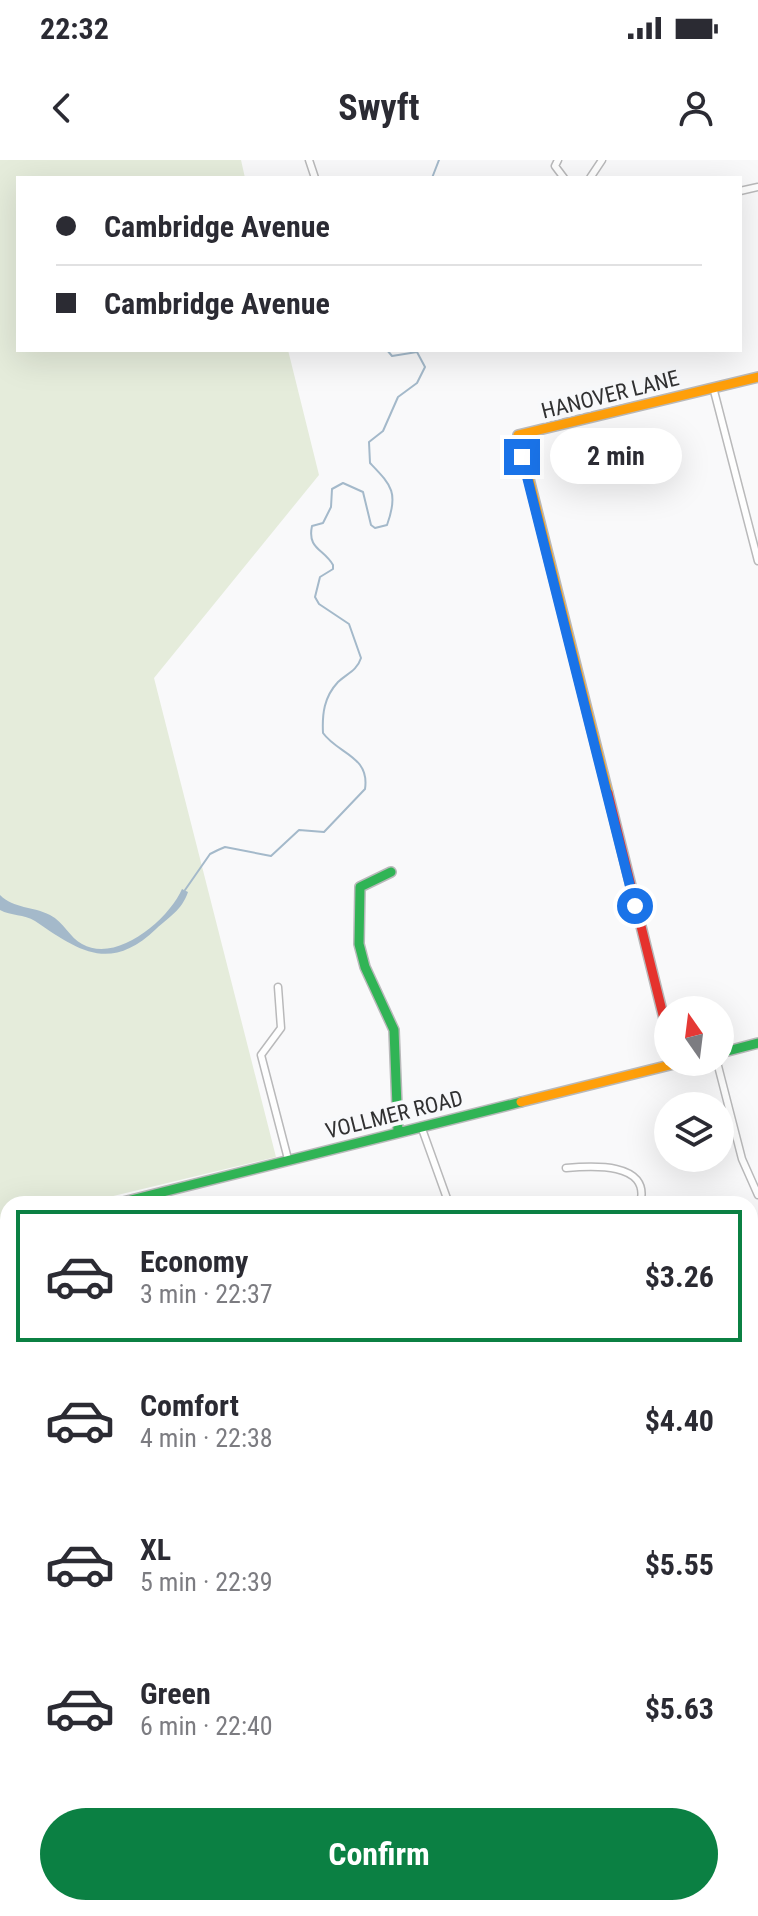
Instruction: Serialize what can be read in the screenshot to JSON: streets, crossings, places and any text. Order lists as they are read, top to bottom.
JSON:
{
  "streets": {
    "street": ["HANOVER LANE", "VOLLMER ROAD"]
  },
  "north": "top",
  "page": {
    "status": "22:32",
    "header": "Swyft",
    "banner": ["Cambridge Avenue", "Cambridge Avenue"],
    "bubble": "2 min",
    "list": [
      {
        "name": "Economy",
        "note": "3 min · 22:37",
        "value": "$3.26"
      },
      {
        "name": "Comfort",
        "note": "4 min · 22:38",
        "value": "$4.40"
      },
      {
        "name": "XL",
        "note": "5 min · 22:39",
        "value": "$5.55"
      },
      {
        "name": "Green",
        "note": "6 min · 22:40",
        "value": "$5.63"
      }
    ],
    "buttons": "Confirm"
  }
}
